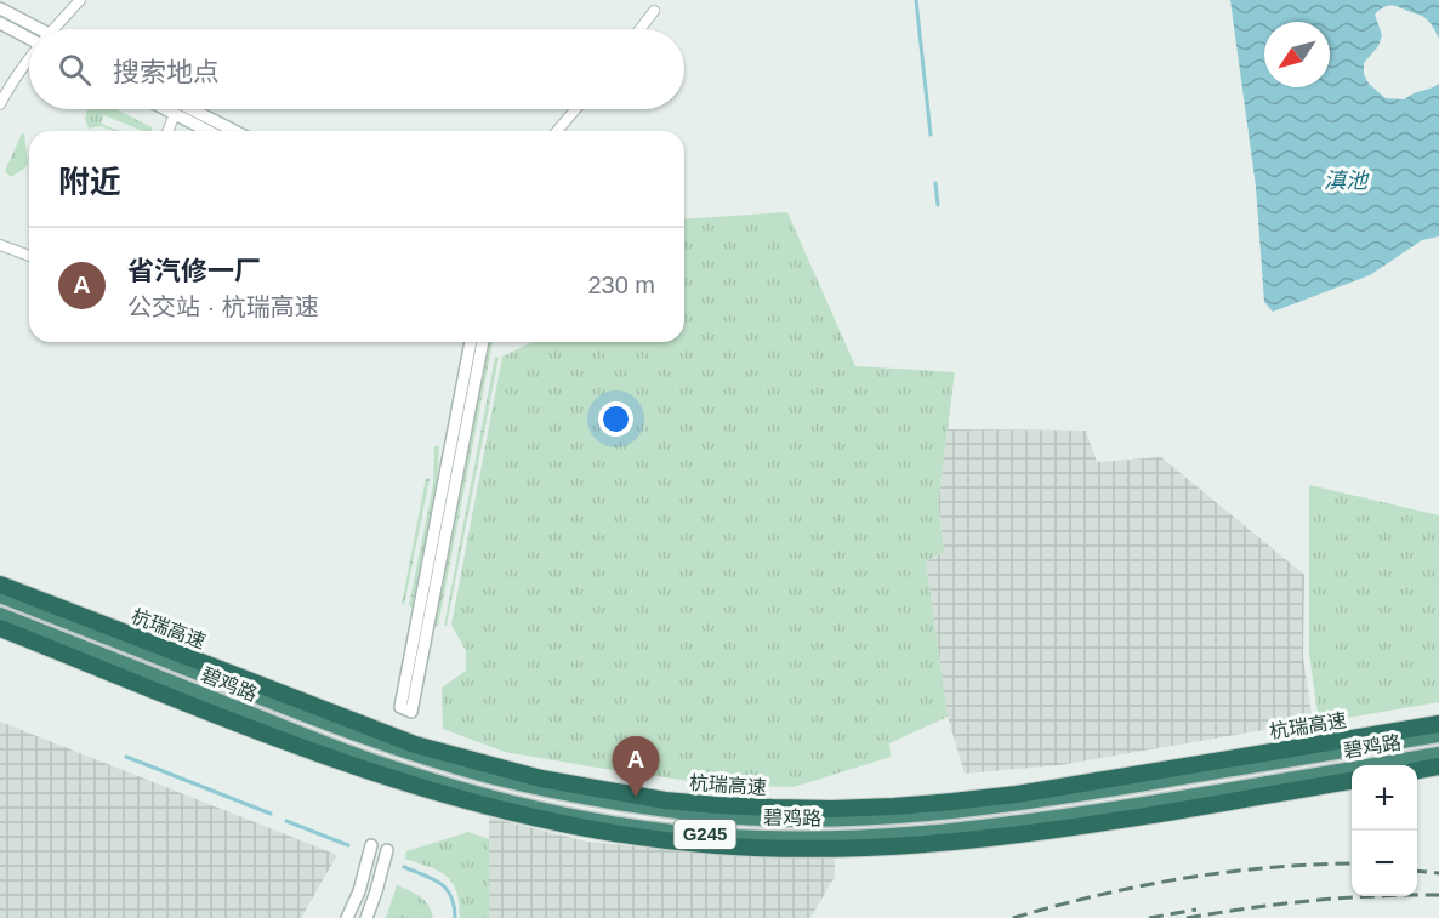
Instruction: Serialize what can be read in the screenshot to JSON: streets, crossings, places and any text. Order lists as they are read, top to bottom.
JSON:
{
  "streets": {
    "highway": ["杭瑞高速", "碧鸡路", "G245"]
  },
  "water": ["滇池"],
  "north": "bottom left",
  "page": {
    "search": "搜索地点",
    "heading": "附近",
    "list": [
      {
        "mark": "A",
        "name": "省汽修一厂",
        "note": "公交站 · 杭瑞高速",
        "value": "230 m"
      }
    ],
    "pins": "A",
    "map_buttons": ["+", "−"]
  }
}
